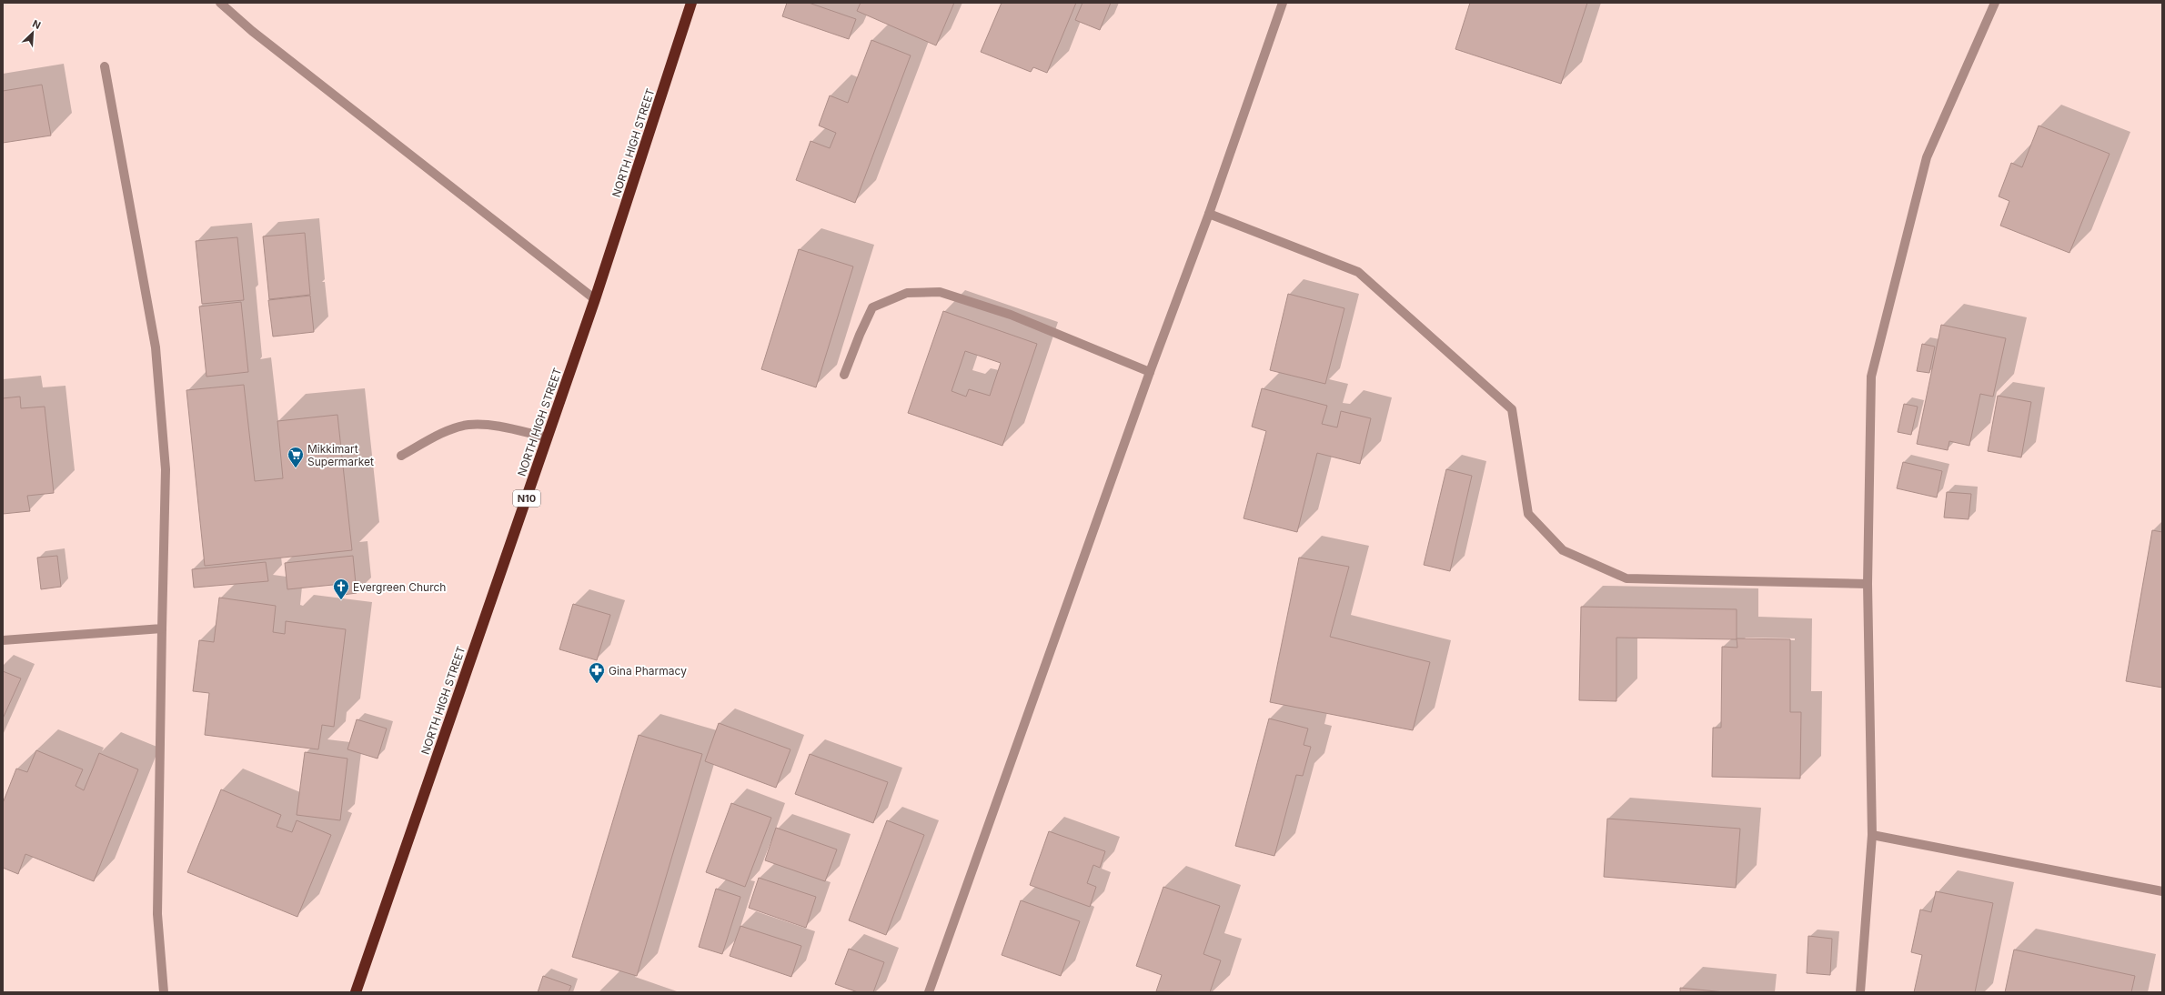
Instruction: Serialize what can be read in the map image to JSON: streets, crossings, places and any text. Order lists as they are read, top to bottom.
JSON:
{
  "streets": {
    "highway": ["NORTH HIGH STREET", "N10"]
  },
  "places": {
    "supermarket": ["Mikkimart Supermarket"],
    "church": ["Evergreen Church"],
    "pharmacy": ["Gina Pharmacy"]
  },
  "north": "top right"
}
